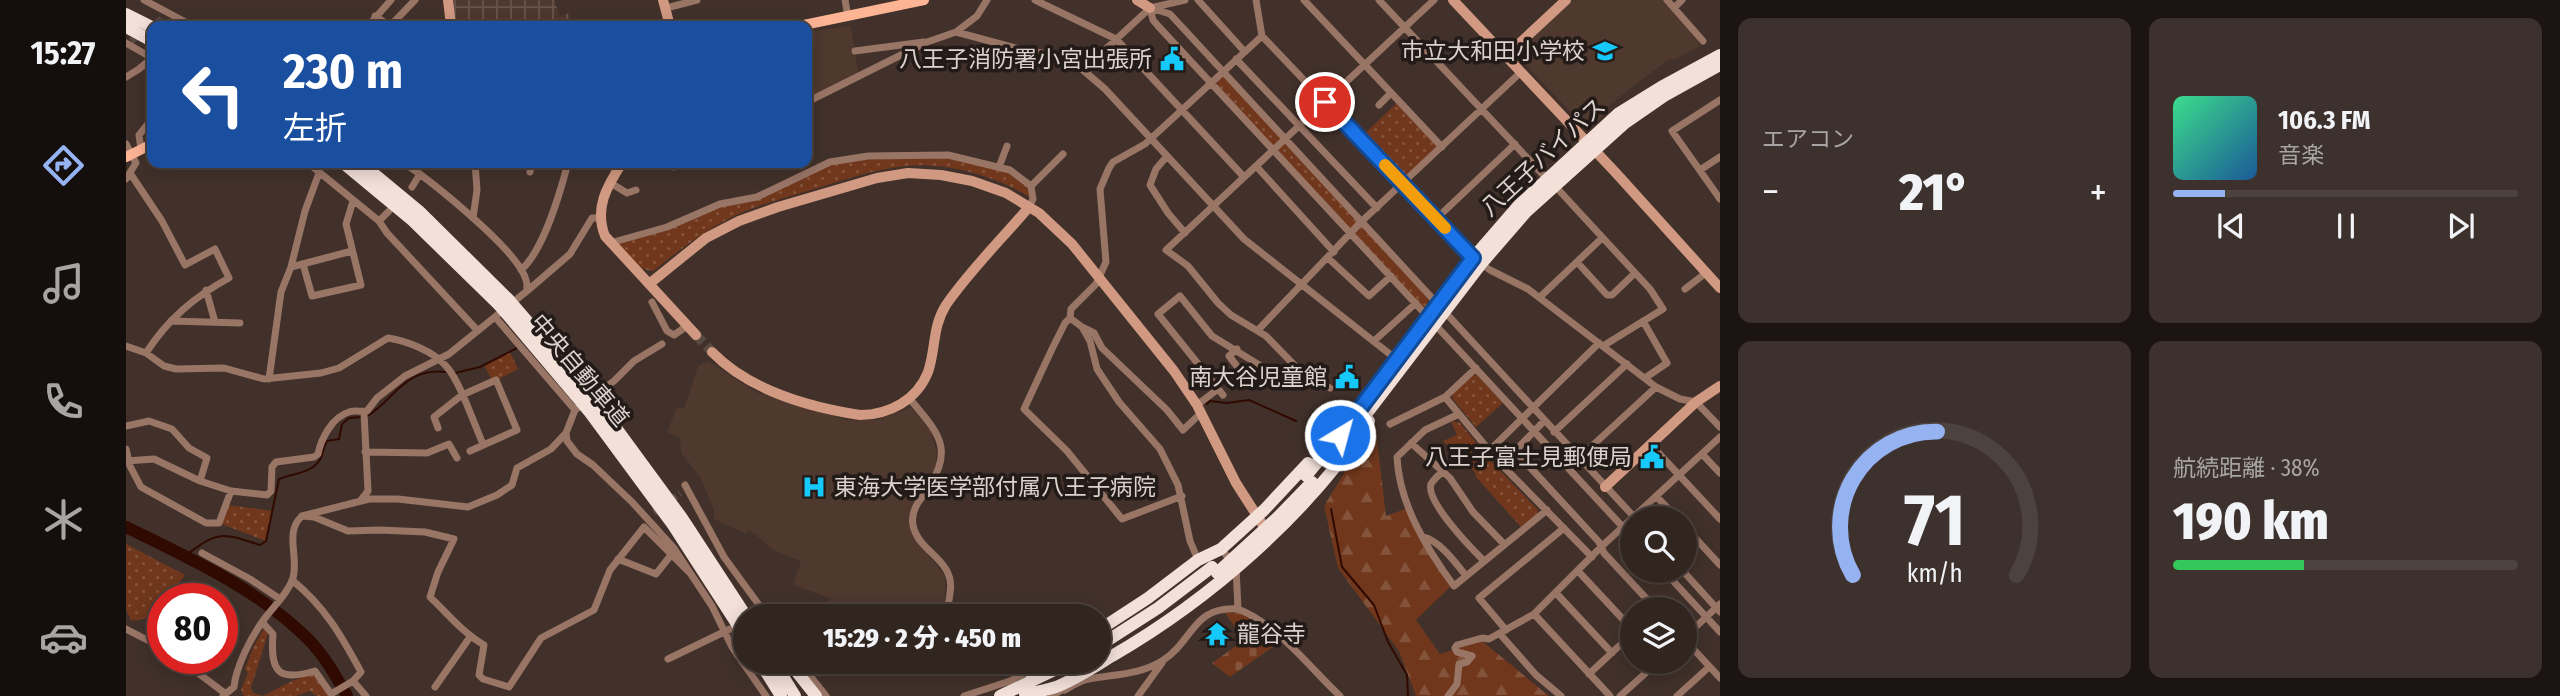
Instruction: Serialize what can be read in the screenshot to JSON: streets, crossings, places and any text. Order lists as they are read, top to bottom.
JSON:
{
  "streets": {
    "highway": ["八王子バイパス", "中央自動車道"]
  },
  "places": {
    "school or university": ["市立大和田小学校"],
    "public building": ["八王子消防署小宮出張所", "南大谷児童館", "八王子富士見郵便局"],
    "hospital": ["東海大学医学部付属八王子病院"],
    "temple": ["龍谷寺"]
  },
  "page": {
    "tabs": "15:27",
    "tile": [
      "エアコン",
      ["航続距離 · 38%", "190 km"]
    ],
    "turn": ["230 m", "左折"],
    "song": ["106.3 FM", "音楽"],
    "heat": ["−", "21°", "+"],
    "limit": "80",
    "trip": "15:29 · 2 分 · 450 m",
    "gauge": ["71", "km/h"]
  }
}
